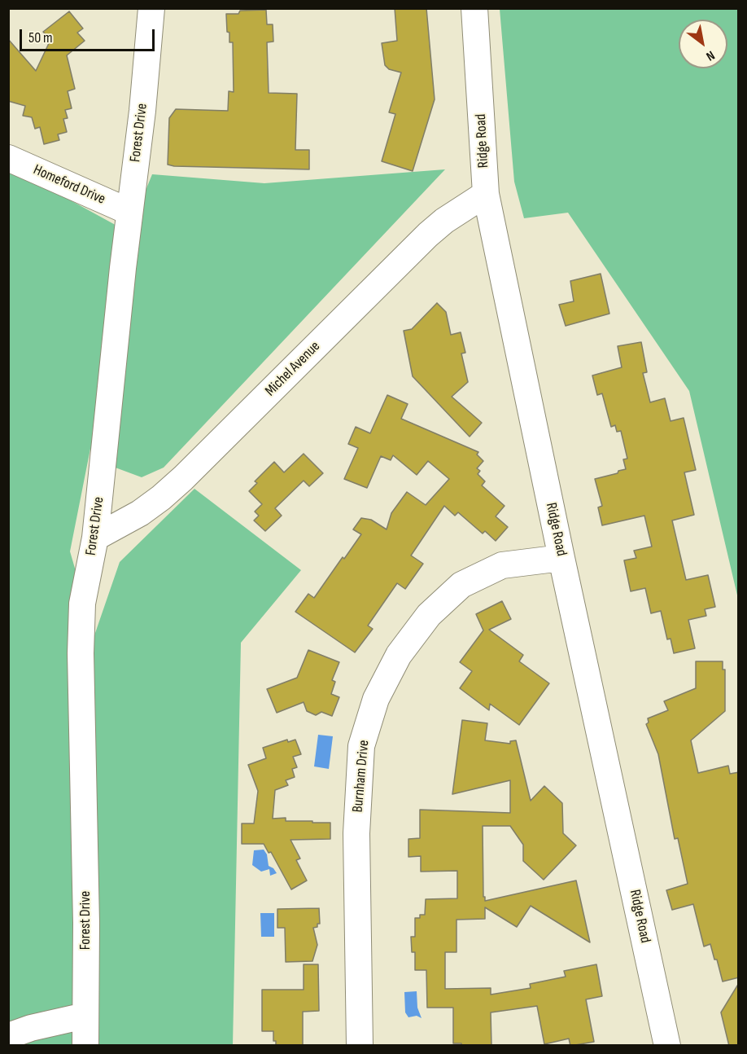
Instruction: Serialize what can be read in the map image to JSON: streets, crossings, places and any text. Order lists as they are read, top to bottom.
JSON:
{
  "streets": {
    "street": [
      "Forest Drive",
      "Ridge Road",
      "Homeford Drive",
      "Michel Avenue",
      "Burnham Drive"
    ]
  },
  "crossings": [
    ["Forest Drive", "Homeford Drive"],
    ["Forest Drive", "Michel Avenue"],
    ["Ridge Road", "Michel Avenue"],
    ["Ridge Road", "Burnham Drive"]
  ],
  "scale_bar": "50 m",
  "north": "bottom right"
}
